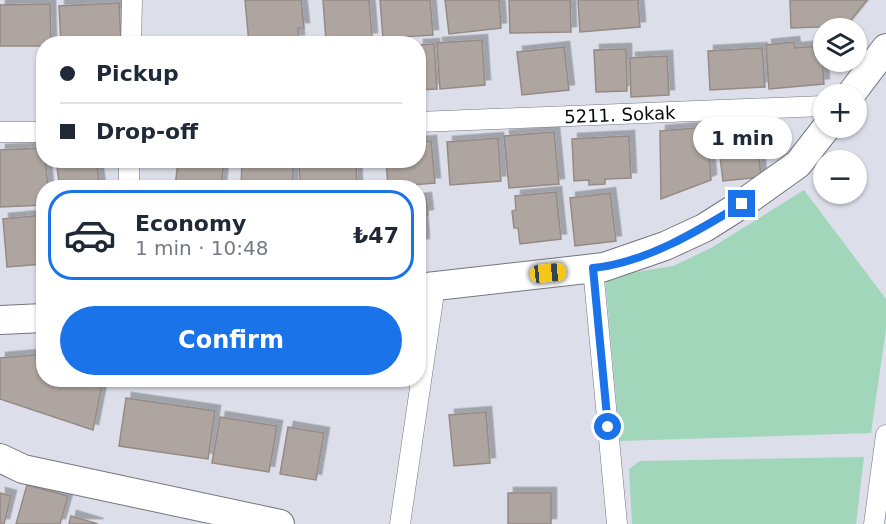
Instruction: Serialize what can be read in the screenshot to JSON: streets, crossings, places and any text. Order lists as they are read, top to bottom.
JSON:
{
  "streets": {
    "street": ["5211. Sokak"]
  },
  "page": {
    "map_buttons": ["+", "−"],
    "banner": ["Pickup", "Drop-off"],
    "bubble": "1 min",
    "list": [
      {
        "name": "Economy",
        "note": "1 min · 10:48",
        "value": "₺47"
      }
    ],
    "buttons": "Confirm"
  }
}
